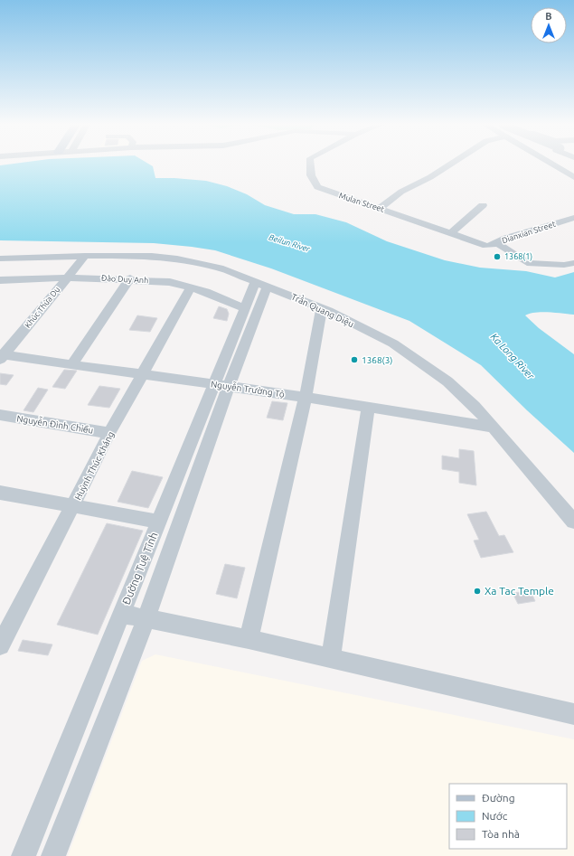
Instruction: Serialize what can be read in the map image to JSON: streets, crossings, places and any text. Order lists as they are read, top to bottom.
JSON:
{
  "streets": {
    "street": [
      "Mulan Street",
      "Dianxian Street",
      "Đào Duy Anh",
      "Khúc Thừa Dụ",
      "Trần Quang Diệu",
      "Nguyễn Trường Tộ",
      "Nguyễn Đình Chiểu",
      "Huỳnh Thúc Kháng",
      "Đường Tuệ Tĩnh"
    ]
  },
  "crossings": [
    ["Mulan Street", "Dianxian Street"],
    ["Đào Duy Anh", "Khúc Thừa Dụ"],
    ["Đào Duy Anh", "Huỳnh Thúc Kháng"],
    ["Đào Duy Anh", "Đường Tuệ Tĩnh"],
    ["Khúc Thừa Dụ", "Trần Quang Diệu"],
    ["Khúc Thừa Dụ", "Nguyễn Trường Tộ"],
    ["Trần Quang Diệu", "Nguyễn Trường Tộ"],
    ["Trần Quang Diệu", "Đường Tuệ Tĩnh"],
    ["Nguyễn Trường Tộ", "Huỳnh Thúc Kháng"],
    ["Nguyễn Trường Tộ", "Đường Tuệ Tĩnh"],
    ["Nguyễn Đình Chiểu", "Huỳnh Thúc Kháng"]
  ],
  "water": ["Beilun River", "Ka Long River"],
  "places": ["1368(1)", "1368(3)", "Xa Tac Temple"],
  "legend": ["Đường", "Nước", "Tòa nhà"],
  "north": "top"
}
